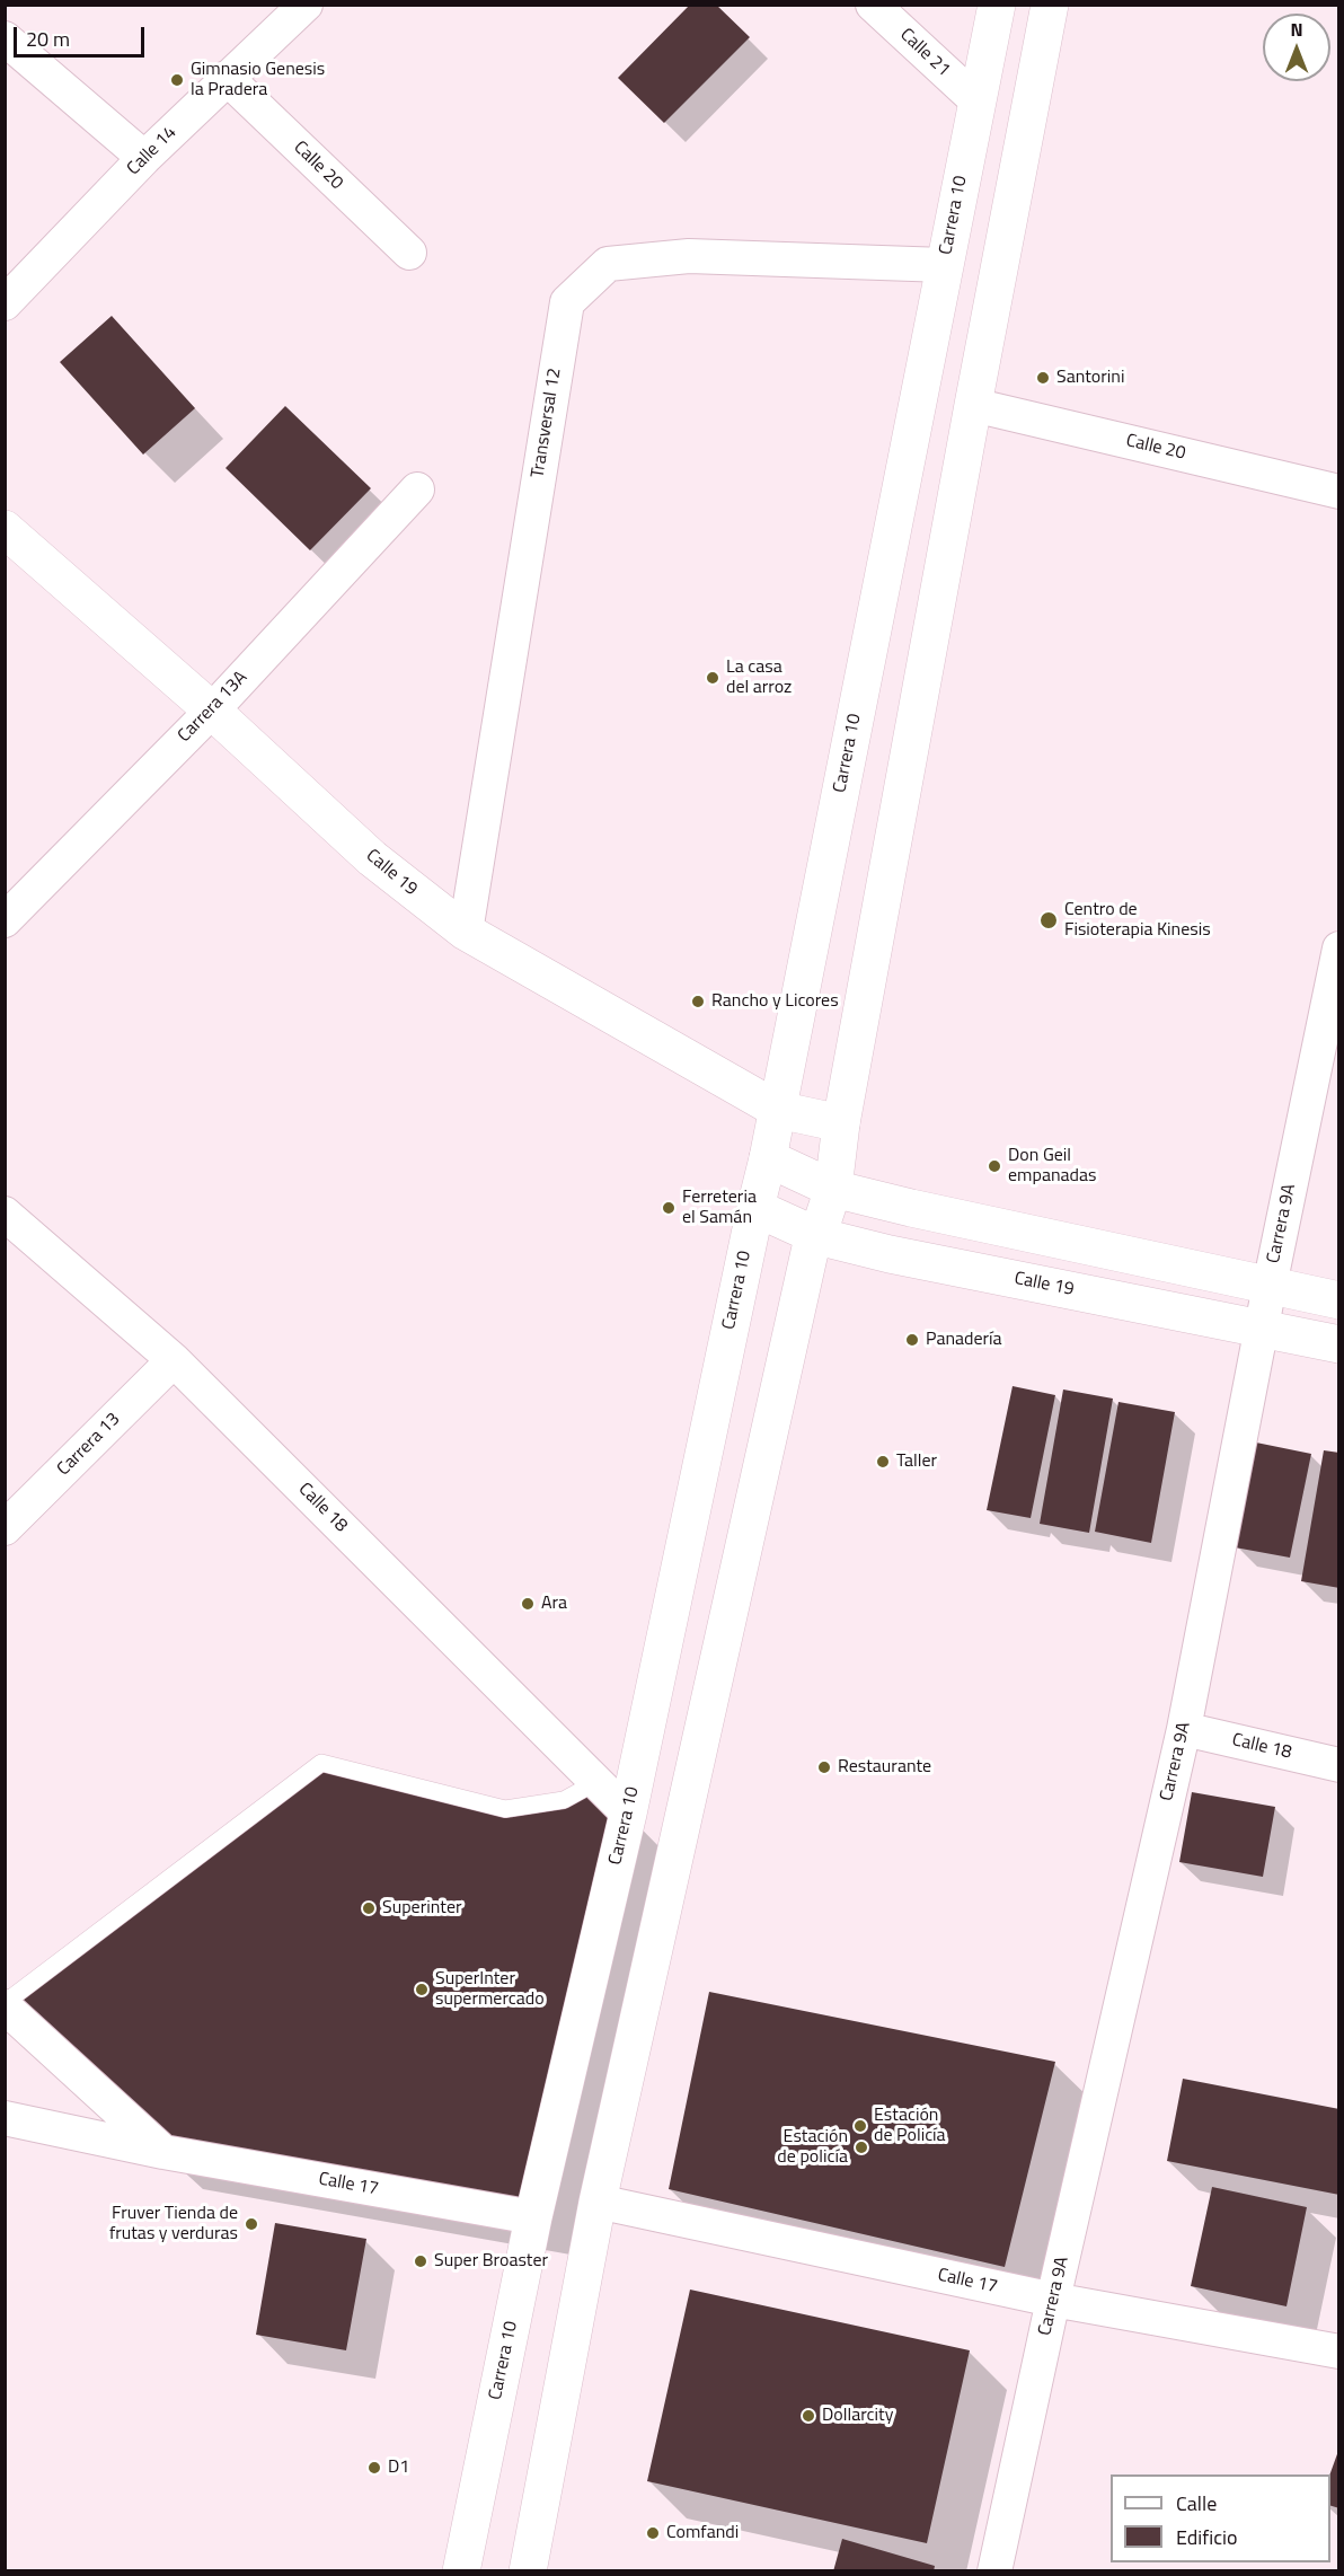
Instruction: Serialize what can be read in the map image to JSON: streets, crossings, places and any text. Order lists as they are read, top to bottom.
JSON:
{
  "streets": {
    "main road": ["Carrera 10", "Calle 19"],
    "street": [
      "Calle 21",
      "Calle 14",
      "Calle 20",
      "Transversal 12",
      "Carrera 13A",
      "Carrera 9A",
      "Carrera 13",
      "Calle 18",
      "Calle 17"
    ]
  },
  "crossings": [
    ["Calle 21", "Carrera 10"],
    ["Calle 14", "Calle 20"],
    ["Carrera 10", "Transversal 12"],
    ["Carrera 10", "Calle 19"],
    ["Carrera 10", "Calle 18"],
    ["Carrera 10", "Calle 17"],
    ["Transversal 12", "Calle 19"],
    ["Carrera 13A", "Calle 19"],
    ["Calle 19", "Carrera 9A"],
    ["Carrera 9A", "Calle 18"],
    ["Carrera 9A", "Calle 17"],
    ["Carrera 13", "Calle 18"]
  ],
  "places": [
    "Gimnasio Genesis la Pradera",
    "Santorini",
    "La casa del arroz",
    "Centro de Fisioterapia Kinesis",
    "Rancho y Licores",
    "Don Geil empanadas",
    "Ferreteria el Samán",
    "Panadería",
    "Taller",
    "Ara",
    "Restaurante",
    "Superinter",
    "SuperInter supermercado",
    "Estación de Policía",
    "Estación de policía",
    "Fruver Tienda de frutas y verduras",
    "Super Broaster",
    "Dollarcity",
    "D1",
    "Comfandi"
  ],
  "legend": ["Calle", "Edificio"],
  "scale_bar": "20 m",
  "north": "top"
}
